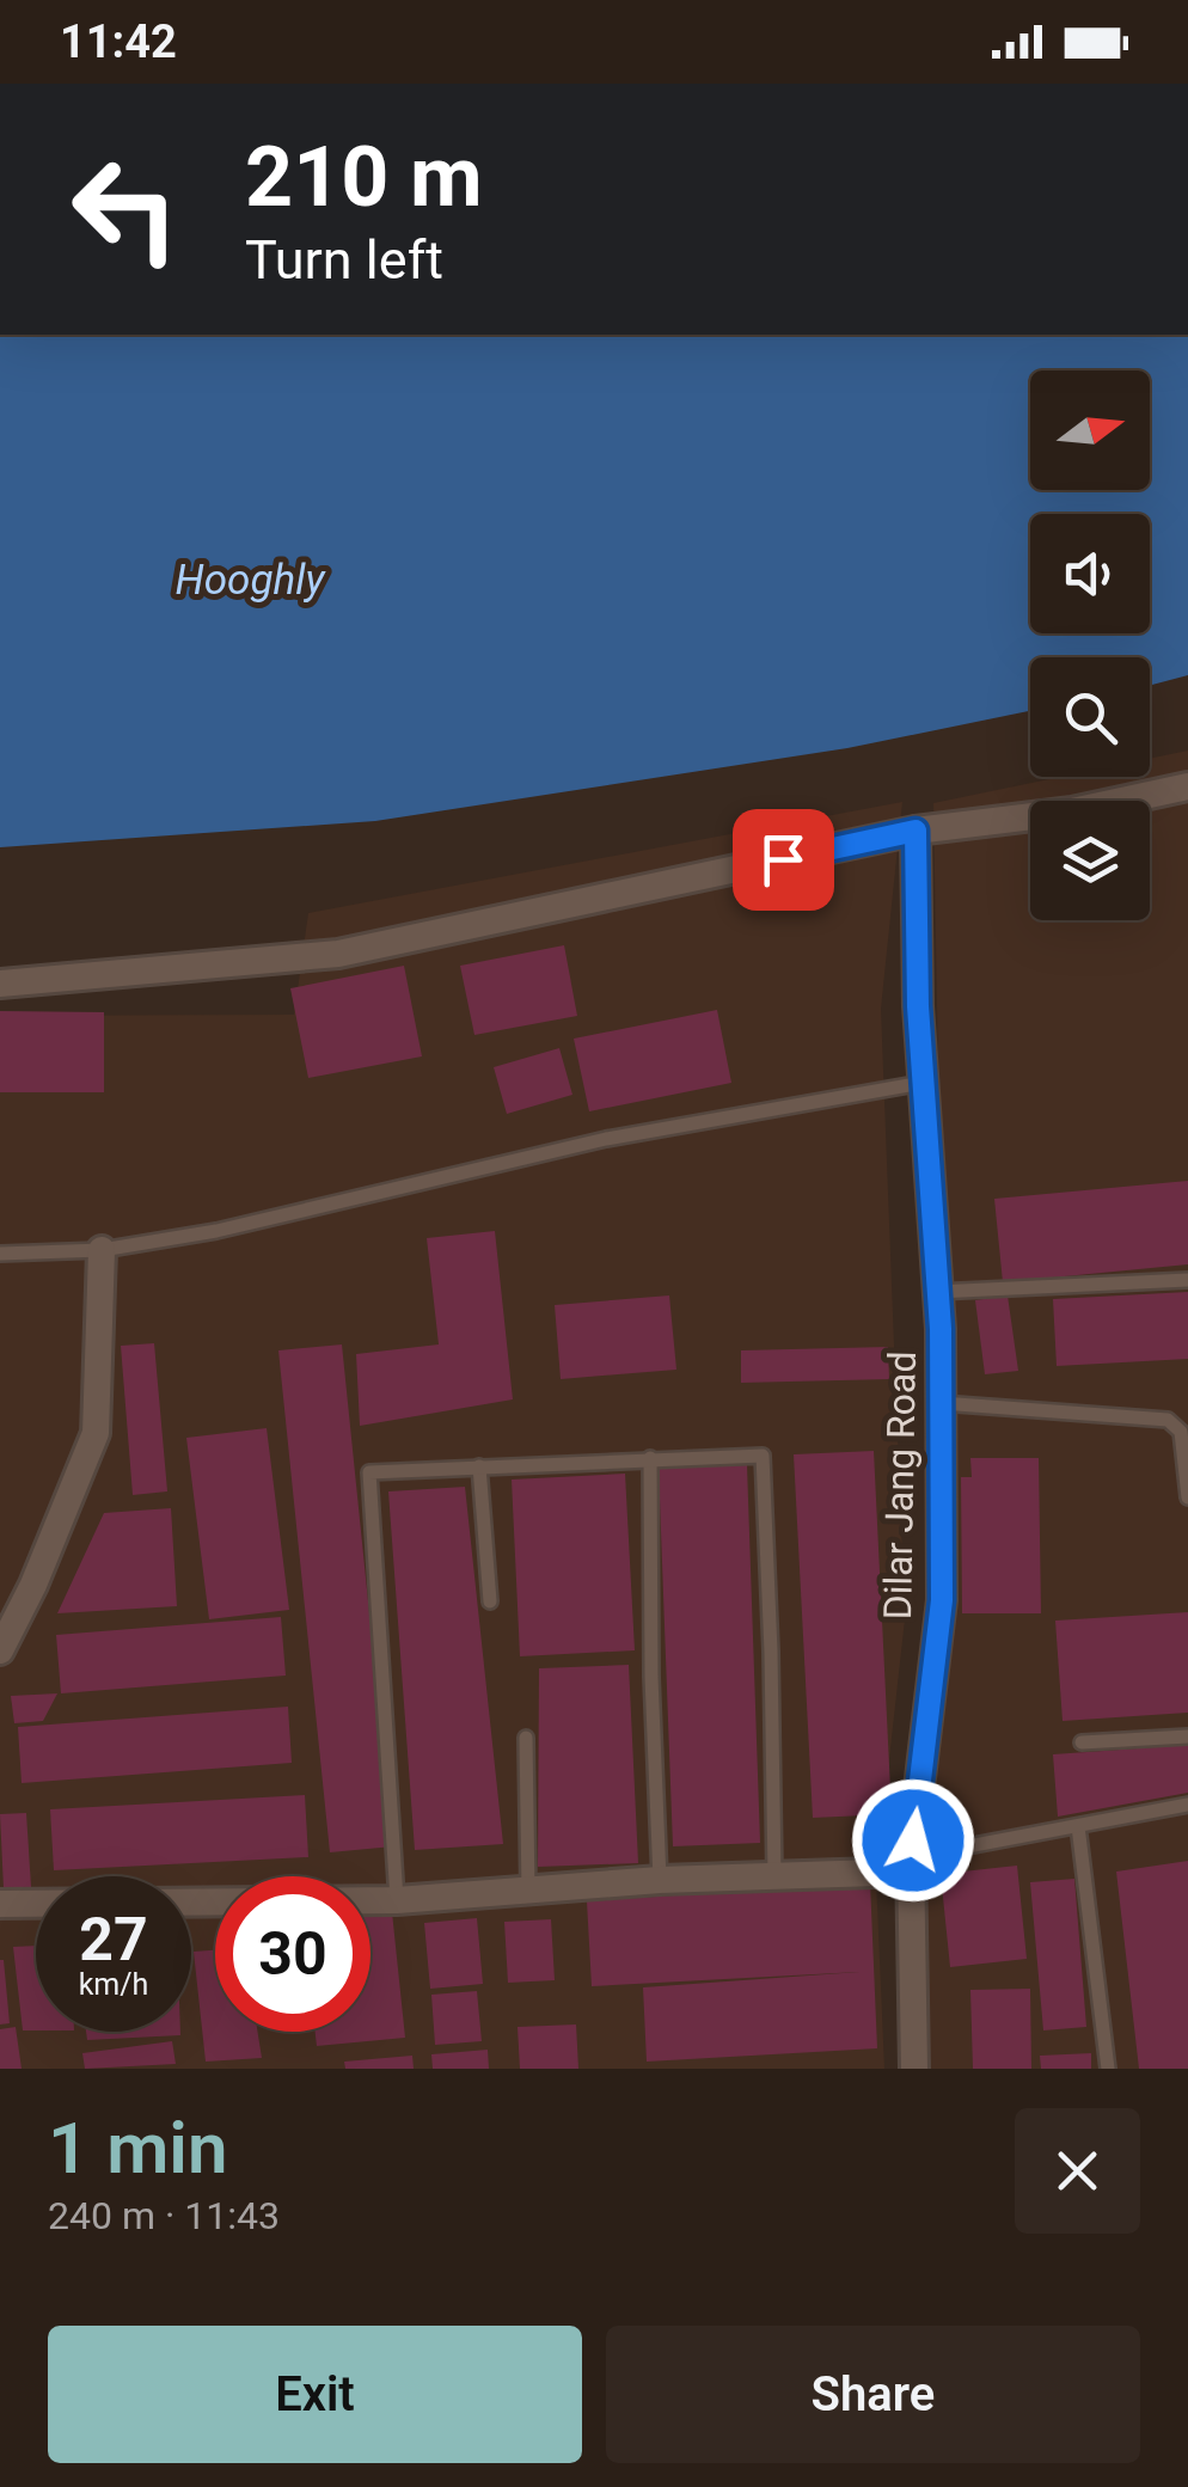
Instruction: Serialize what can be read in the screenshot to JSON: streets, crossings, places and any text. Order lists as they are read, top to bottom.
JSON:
{
  "streets": {
    "street": ["Dilar Jang Road"]
  },
  "water": ["Hooghly"],
  "north": "right",
  "page": {
    "status": "11:42",
    "turn": ["210 m", "Turn left"],
    "speed": "27 km/h",
    "limit": "30",
    "heading": ["1 min", "240 m · 11:43"],
    "buttons": ["Exit", "Share"]
  }
}
